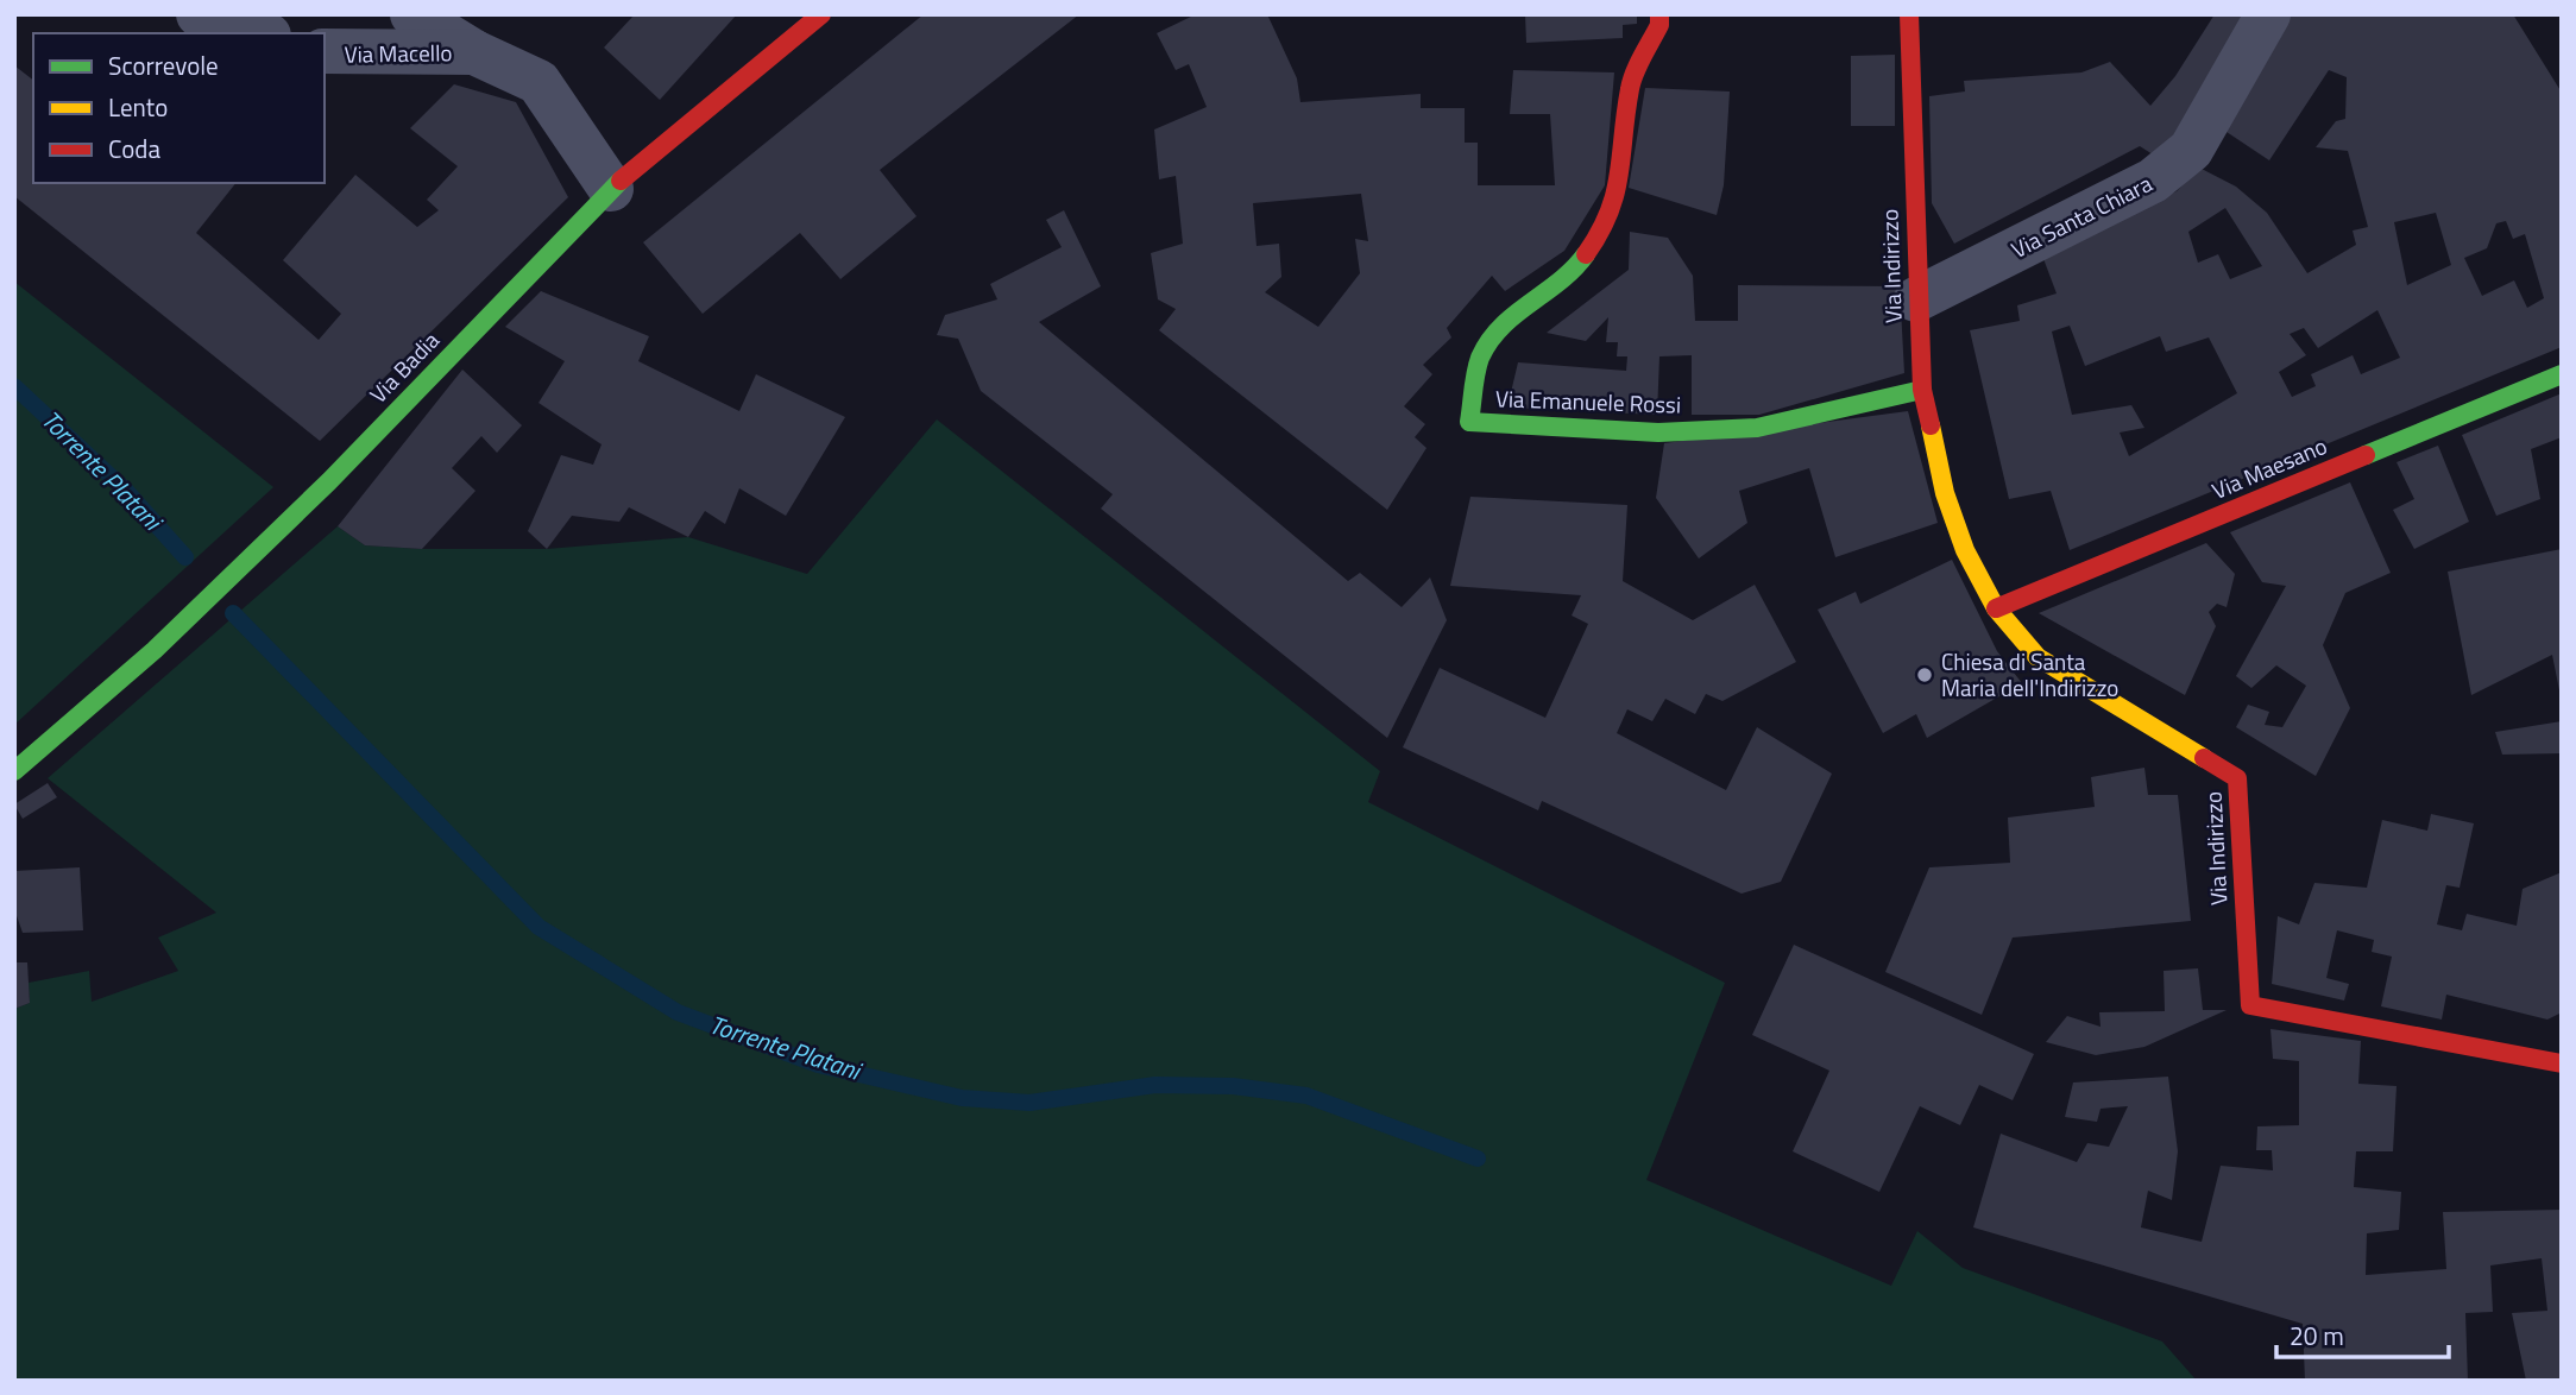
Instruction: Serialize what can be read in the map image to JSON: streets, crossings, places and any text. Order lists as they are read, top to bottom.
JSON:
{
  "streets": {
    "street": [
      "Via Macello",
      "Via Santa Chiara",
      "Via Indirizzo",
      "Via Badia",
      "Via Emanuele Rossi",
      "Via Maesano"
    ]
  },
  "crossings": [
    ["Via Macello", "Via Badia"],
    ["Via Santa Chiara", "Via Indirizzo"],
    ["Via Indirizzo", "Via Emanuele Rossi"],
    ["Via Indirizzo", "Via Maesano"]
  ],
  "water": ["Torrente Platani"],
  "places": ["Chiesa di Santa Maria dell'Indirizzo"],
  "legend": ["Scorrevole", "Lento", "Coda"],
  "scale_bar": "20 m"
}
